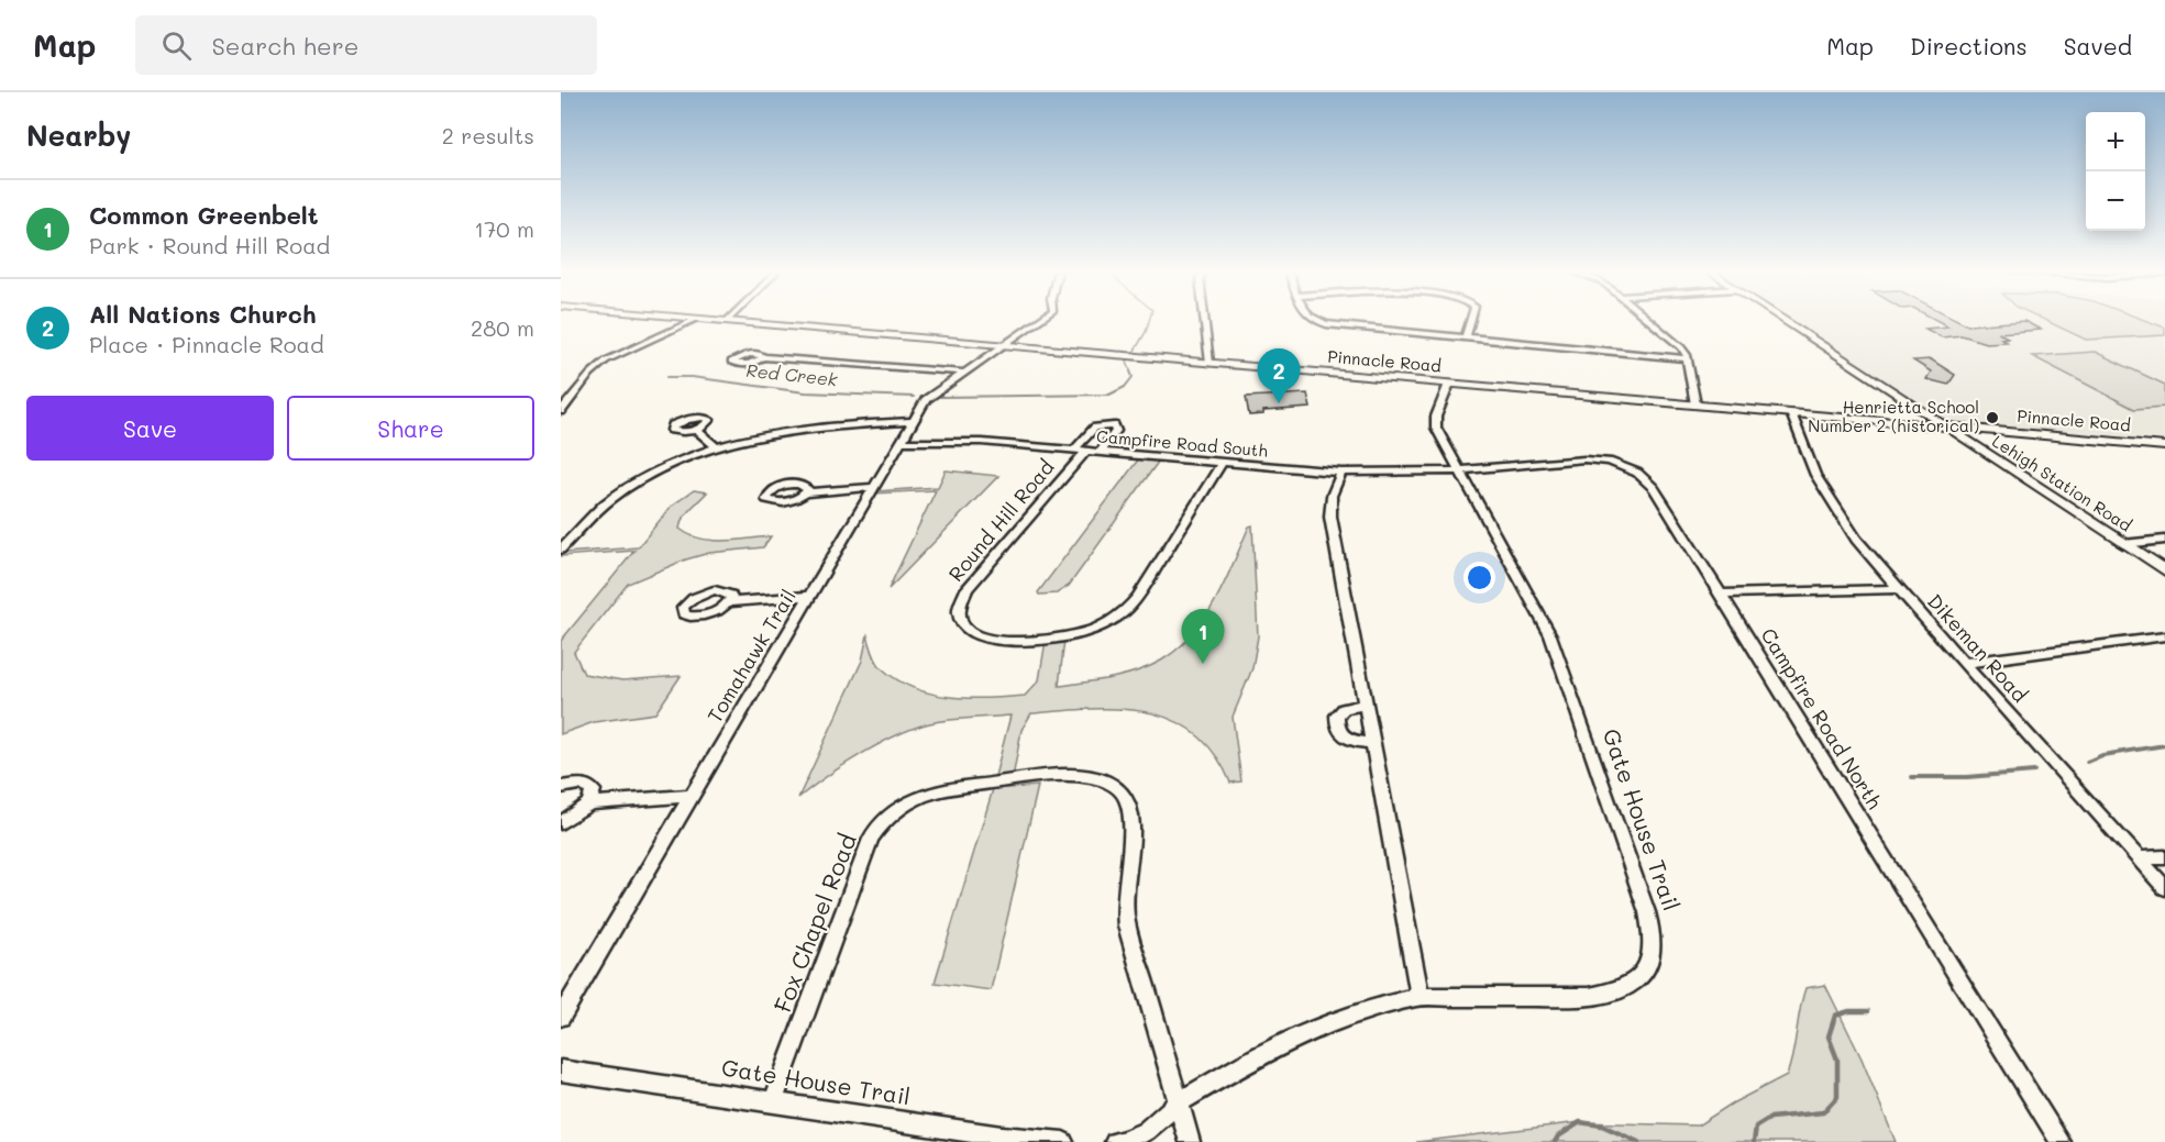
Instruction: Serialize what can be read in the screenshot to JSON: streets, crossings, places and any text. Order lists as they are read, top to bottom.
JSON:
{
  "streets": {
    "main road": ["Pinnacle Road", "Lehigh Station Road"],
    "street": [
      "Campfire Road South",
      "Round Hill Road",
      "Dikeman Road",
      "Tomahawk Trail",
      "Campfire Road North",
      "Gate House Trail",
      "Fox Chapel Road"
    ]
  },
  "crossings": [
    ["Pinnacle Road", "Lehigh Station Road"],
    ["Pinnacle Road", "Dikeman Road"],
    ["Pinnacle Road", "Tomahawk Trail"],
    ["Pinnacle Road", "Gate House Trail"],
    ["Campfire Road South", "Round Hill Road"],
    ["Campfire Road South", "Tomahawk Trail"],
    ["Campfire Road South", "Campfire Road North"],
    ["Campfire Road South", "Gate House Trail"],
    ["Campfire Road North", "Gate House Trail"],
    ["Gate House Trail", "Fox Chapel Road"]
  ],
  "water": ["Red Creek"],
  "places": ["Henrietta School Number 2 (historical)"],
  "page": {
    "header": "Map",
    "search": "Search here",
    "nav": ["Map", "Directions", "Saved"],
    "heading": ["Nearby", "2 results"],
    "map_buttons": ["+", "−"],
    "list": [
      {
        "mark": "1",
        "name": "Common Greenbelt",
        "note": "Park · Round Hill Road",
        "value": "170 m"
      },
      {
        "mark": "2",
        "name": "All Nations Church",
        "note": "Place · Pinnacle Road",
        "value": "280 m"
      }
    ],
    "pins": ["2", "1"],
    "buttons": ["Save", "Share"]
  }
}
